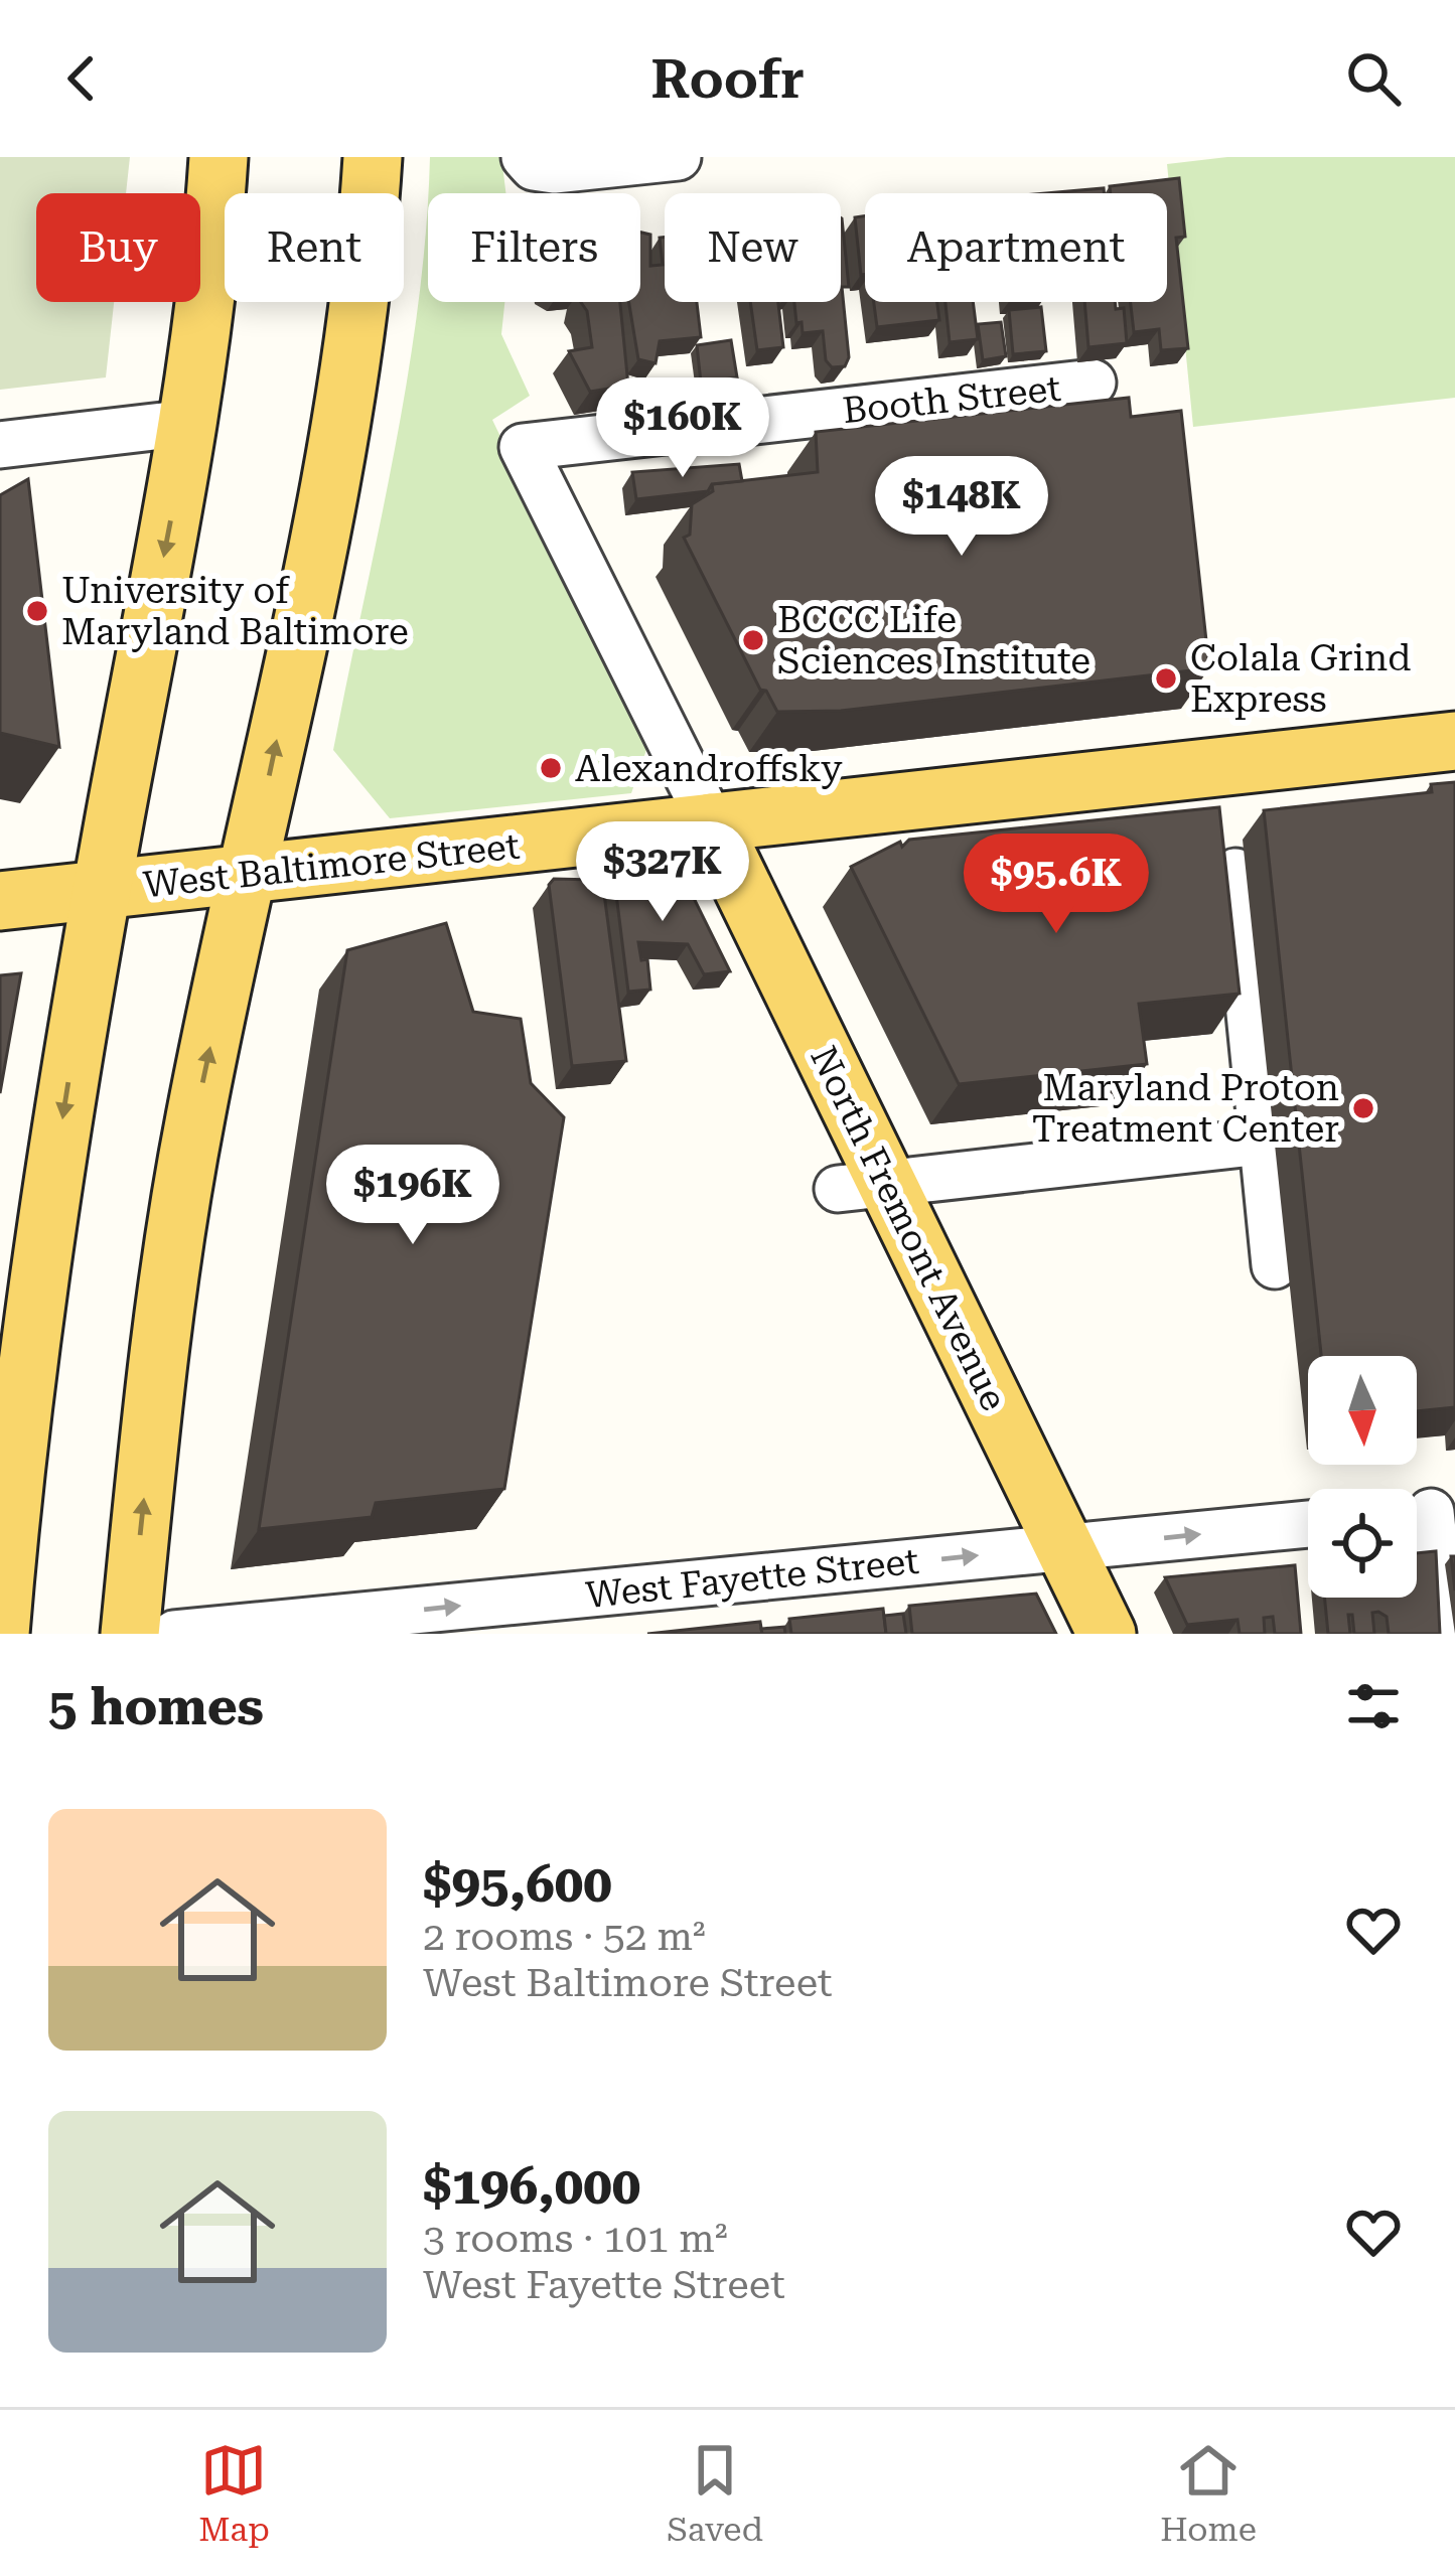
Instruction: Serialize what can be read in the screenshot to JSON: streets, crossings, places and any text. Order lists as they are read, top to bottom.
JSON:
{
  "streets": {
    "main road": ["West Baltimore Street", "North Fremont Avenue"],
    "street": ["Booth Street", "West Fayette Street"]
  },
  "crossings": [
    ["Booth Street", "West Baltimore Street"],
    ["Booth Street", "North Fremont Avenue"],
    ["West Baltimore Street", "North Fremont Avenue"],
    ["North Fremont Avenue", "West Fayette Street"]
  ],
  "places": [
    "University of Maryland Baltimore",
    "BCCC Life Sciences Institute",
    "Colala Grind Express",
    "Alexandroffsky",
    "Maryland Proton Treatment Center"
  ],
  "north": "bottom",
  "page": {
    "header": "Roofr",
    "chip": [
      "Buy",
      "Rent",
      "Filters",
      "New",
      "Apartment"
    ],
    "price": [
      "$160K",
      "$148K",
      "$327K",
      "$95.6K",
      "$196K"
    ],
    "heading": "5 homes",
    "list": [
      {
        "name": "$95,600",
        "note": "2 rooms · 52 m² · West Baltimore Street"
      },
      {
        "name": "$196,000",
        "note": "3 rooms · 101 m² · West Fayette Street"
      }
    ],
    "tabs": ["Map", "Saved", "Home"]
  }
}
